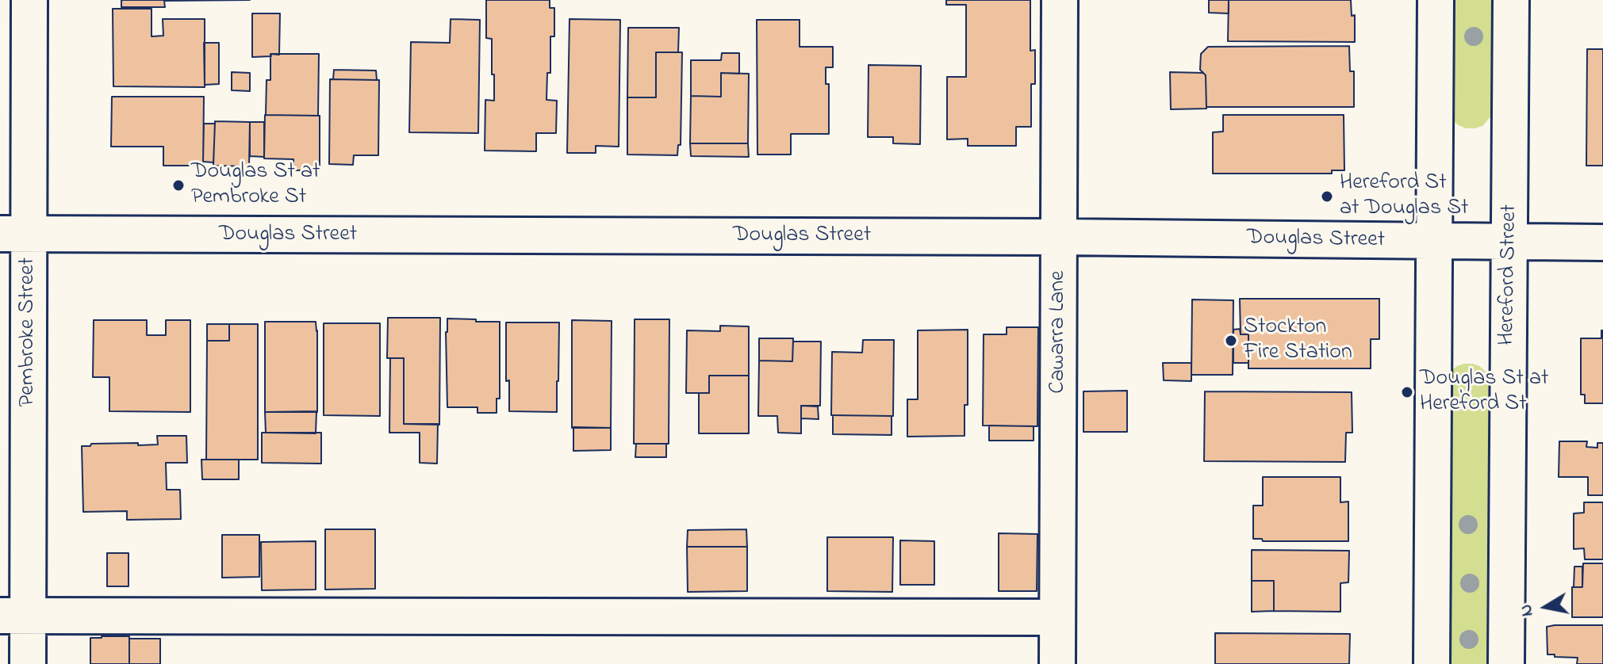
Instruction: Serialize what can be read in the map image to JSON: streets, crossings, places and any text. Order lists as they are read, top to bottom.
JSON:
{
  "streets": {
    "street": [
      "Douglas Street",
      "Hereford Street",
      "Pembroke Street",
      "Cawarra Lane"
    ]
  },
  "crossings": [
    ["Douglas Street", "Hereford Street"],
    ["Douglas Street", "Pembroke Street"],
    ["Douglas Street", "Cawarra Lane"]
  ],
  "places": [
    "Douglas St at Pembroke St",
    "Hereford St at Douglas St",
    "Stockton Fire Station",
    "Douglas St at Hereford St"
  ],
  "north": "left"
}
